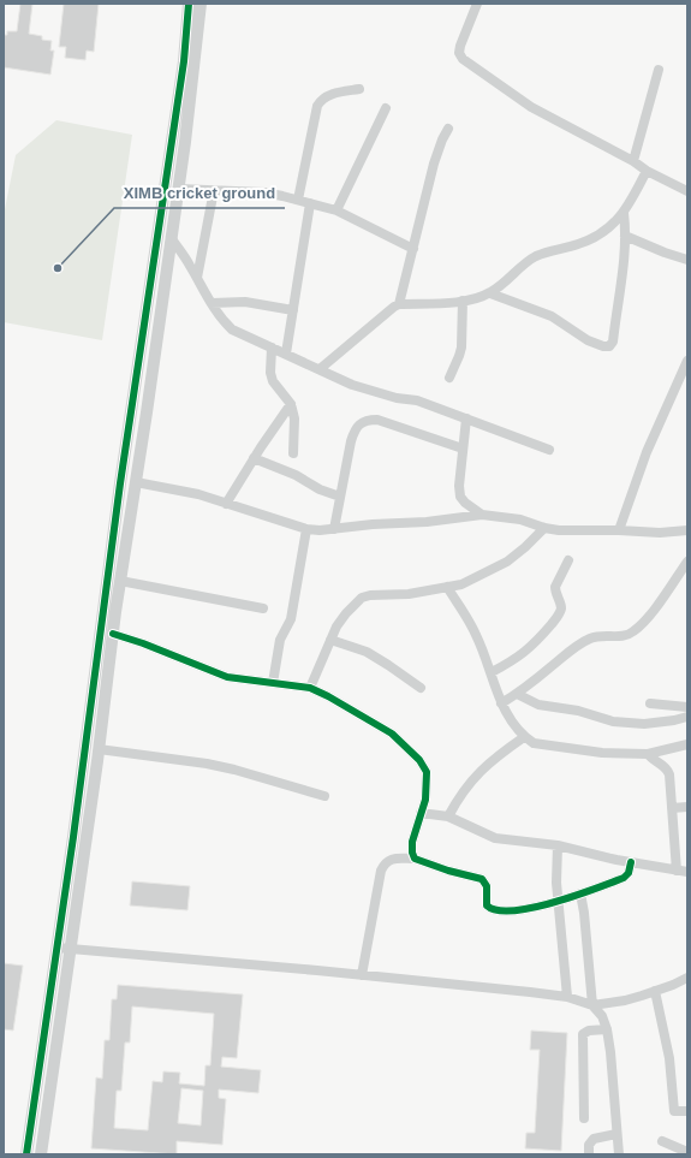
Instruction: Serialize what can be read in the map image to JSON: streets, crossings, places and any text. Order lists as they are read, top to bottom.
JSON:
{
  "places": ["XIMB cricket ground"]
}
